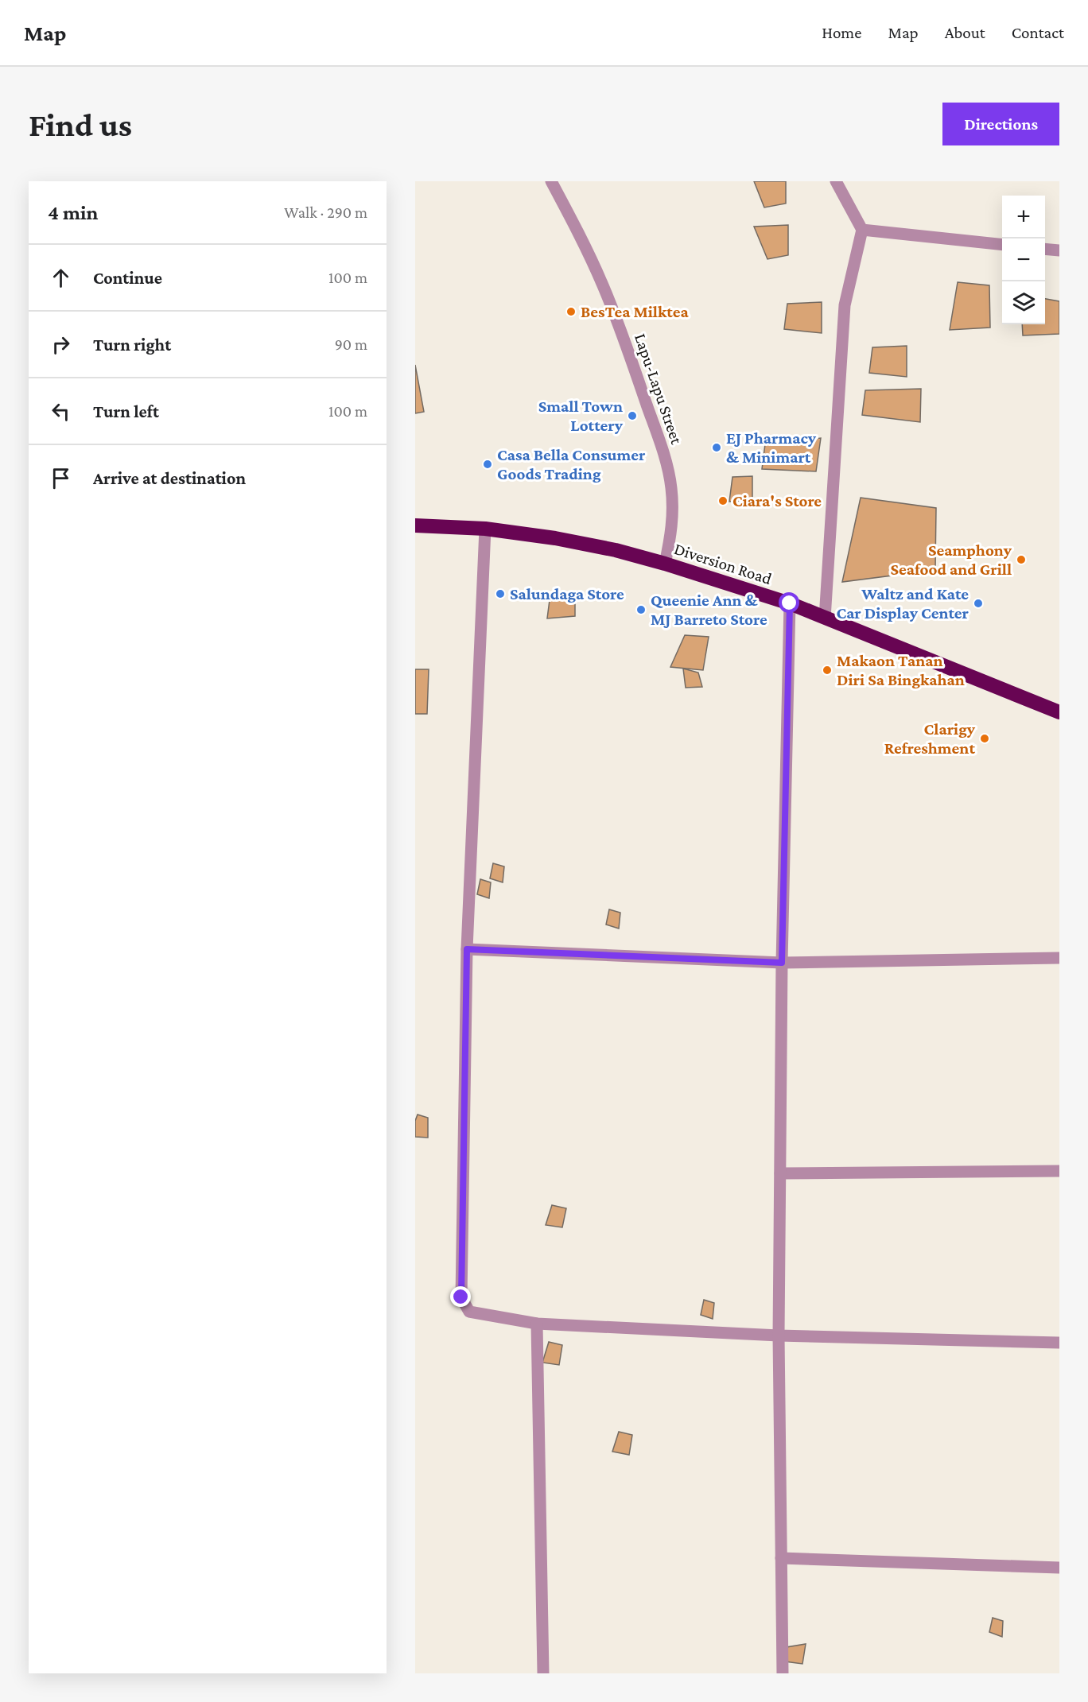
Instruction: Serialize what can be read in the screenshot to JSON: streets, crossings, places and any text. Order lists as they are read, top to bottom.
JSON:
{
  "streets": {
    "highway": ["Diversion Road"],
    "street": ["Lapu-Lapu Street"]
  },
  "crossings": [
    ["Lapu-Lapu Street", "Diversion Road"]
  ],
  "places": [
    "BesTea Milktea",
    "Small Town Lottery",
    "EJ Pharmacy & Minimart",
    "Casa Bella Consumer Goods Trading",
    "Ciara's Store",
    "Seamphony Seafood and Grill",
    "Salundaga Store",
    "Waltz and Kate Car Display Center",
    "Queenie Ann & MJ Barreto Store",
    "Makaon Tanan Diri Sa Bingkahan",
    "Clarigy Refreshment"
  ],
  "page": {
    "header": "Map",
    "nav": [
      "Home",
      "Map",
      "About",
      "Contact"
    ],
    "buttons": "Directions",
    "title": "Find us",
    "heading": ["4 min", "Walk · 290 m"],
    "map_buttons": ["+", "−"],
    "list": [
      ["Continue", "100 m"],
      ["Turn right", "90 m"],
      ["Turn left", "100 m"],
      "Arrive at destination"
    ]
  }
}
